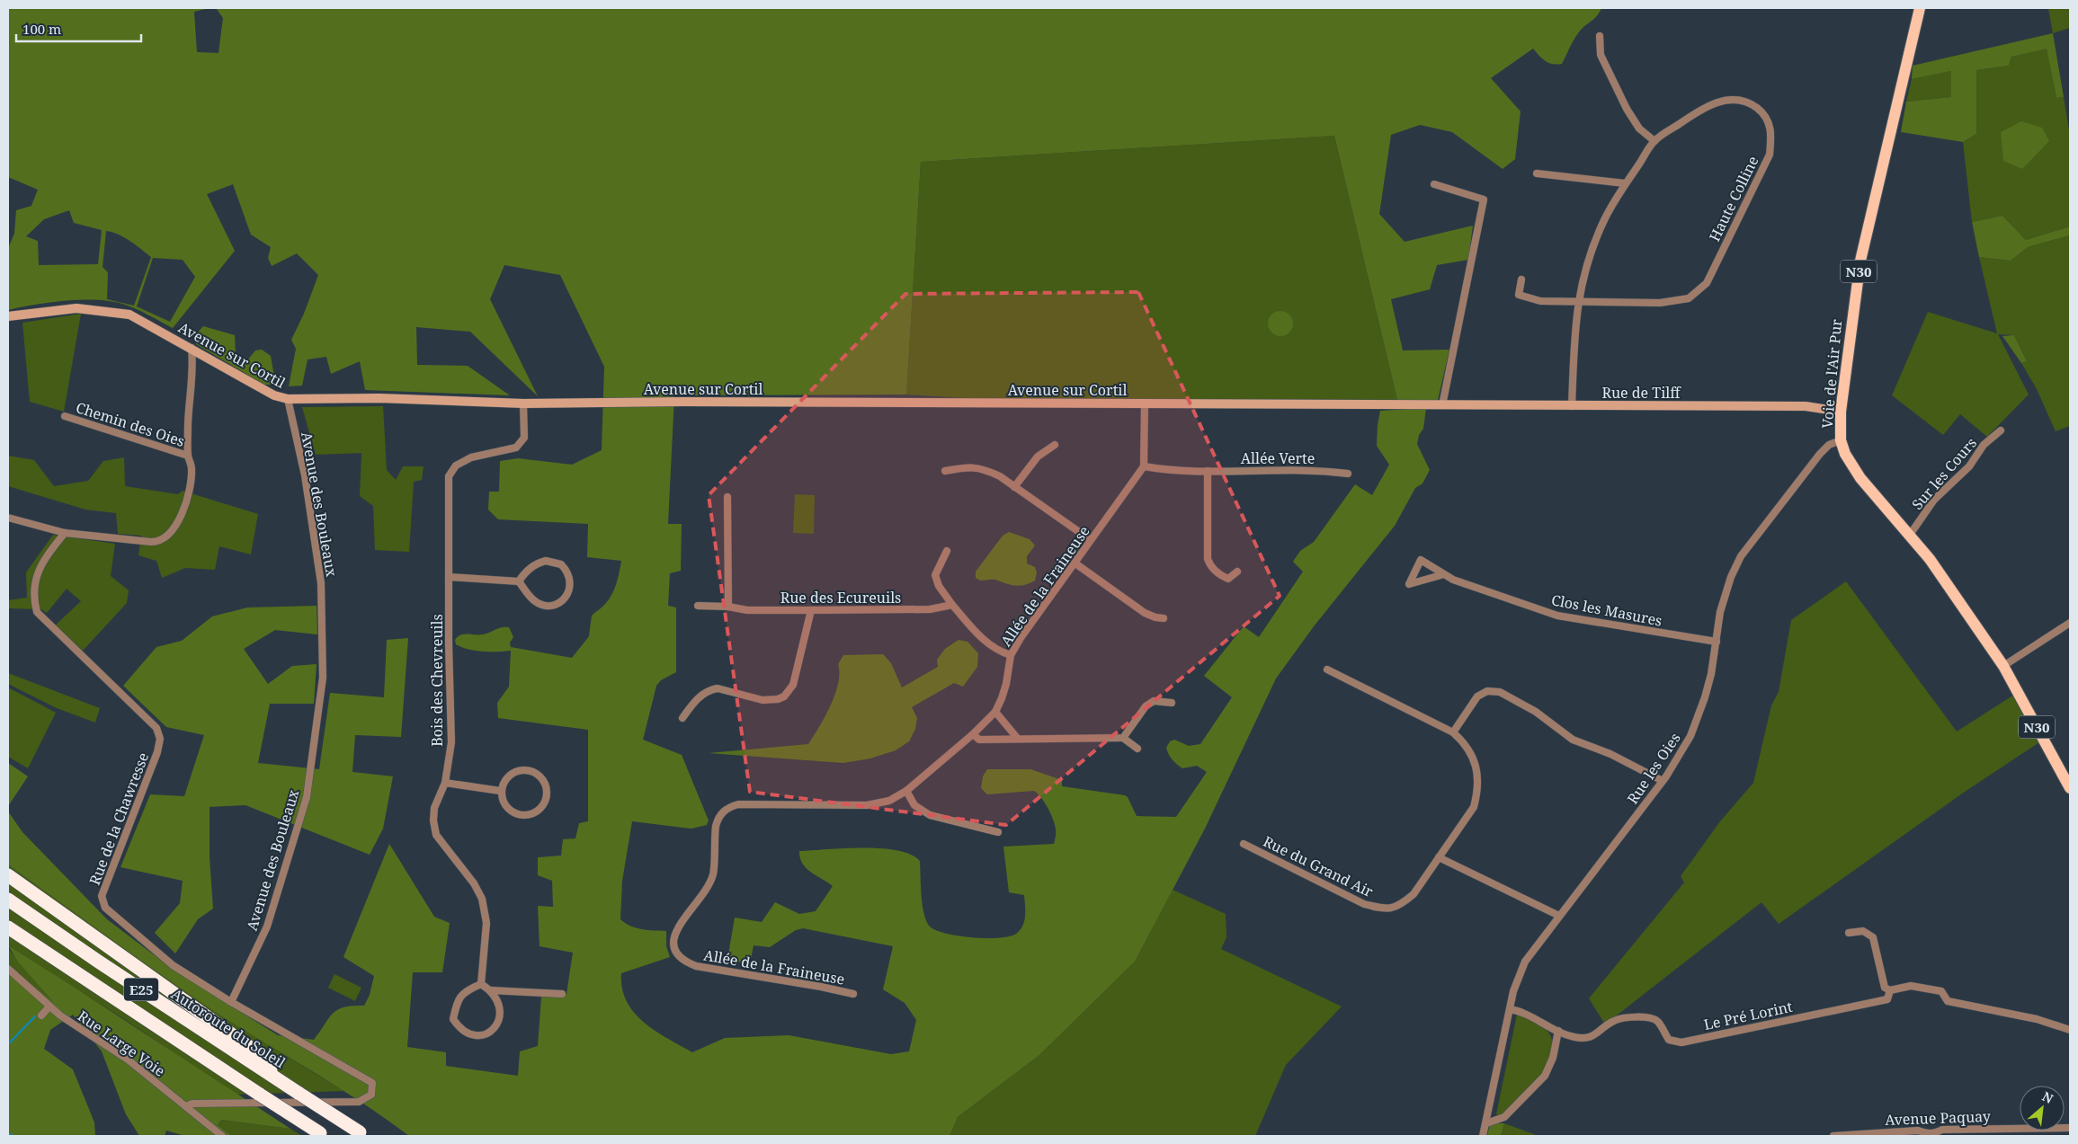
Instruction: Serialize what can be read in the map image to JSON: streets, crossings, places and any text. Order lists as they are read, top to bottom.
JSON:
{
  "streets": {
    "highway": ["E25", "Autoroute du Soleil"],
    "main road": [
      "N30",
      "Avenue sur Cortil",
      "Voie de l'Air Pur",
      "Rue de Tilff"
    ],
    "street": [
      "Haute Colline",
      "Chemin des Oies",
      "Allée Verte",
      "Sur les Cours",
      "Avenue des Bouleaux",
      "Allée de la Fraineuse",
      "Rue des Ecureuils",
      "Clos les Masures",
      "Bois des Chevreuils",
      "Rue les Oies",
      "Rue de la Chawresse",
      "Rue du Grand Air",
      "Le Pré Lorint",
      "Rue Large Voie",
      "Avenue Paquay"
    ]
  },
  "crossings": [
    ["Avenue sur Cortil", "Rue de Tilff"],
    ["Avenue sur Cortil", "Avenue des Bouleaux"],
    ["Avenue sur Cortil", "Bois des Chevreuils"],
    ["Voie de l'Air Pur", "Rue de Tilff"],
    ["Voie de l'Air Pur", "Sur les Cours"],
    ["Voie de l'Air Pur", "Rue les Oies"],
    ["Allée Verte", "Allée de la Fraineuse"],
    ["Avenue des Bouleaux", "Rue de la Chawresse"],
    ["Clos les Masures", "Rue les Oies"],
    ["Rue de la Chawresse", "Rue Large Voie"]
  ],
  "scale_bar": "100 m",
  "north": "top right"
}
